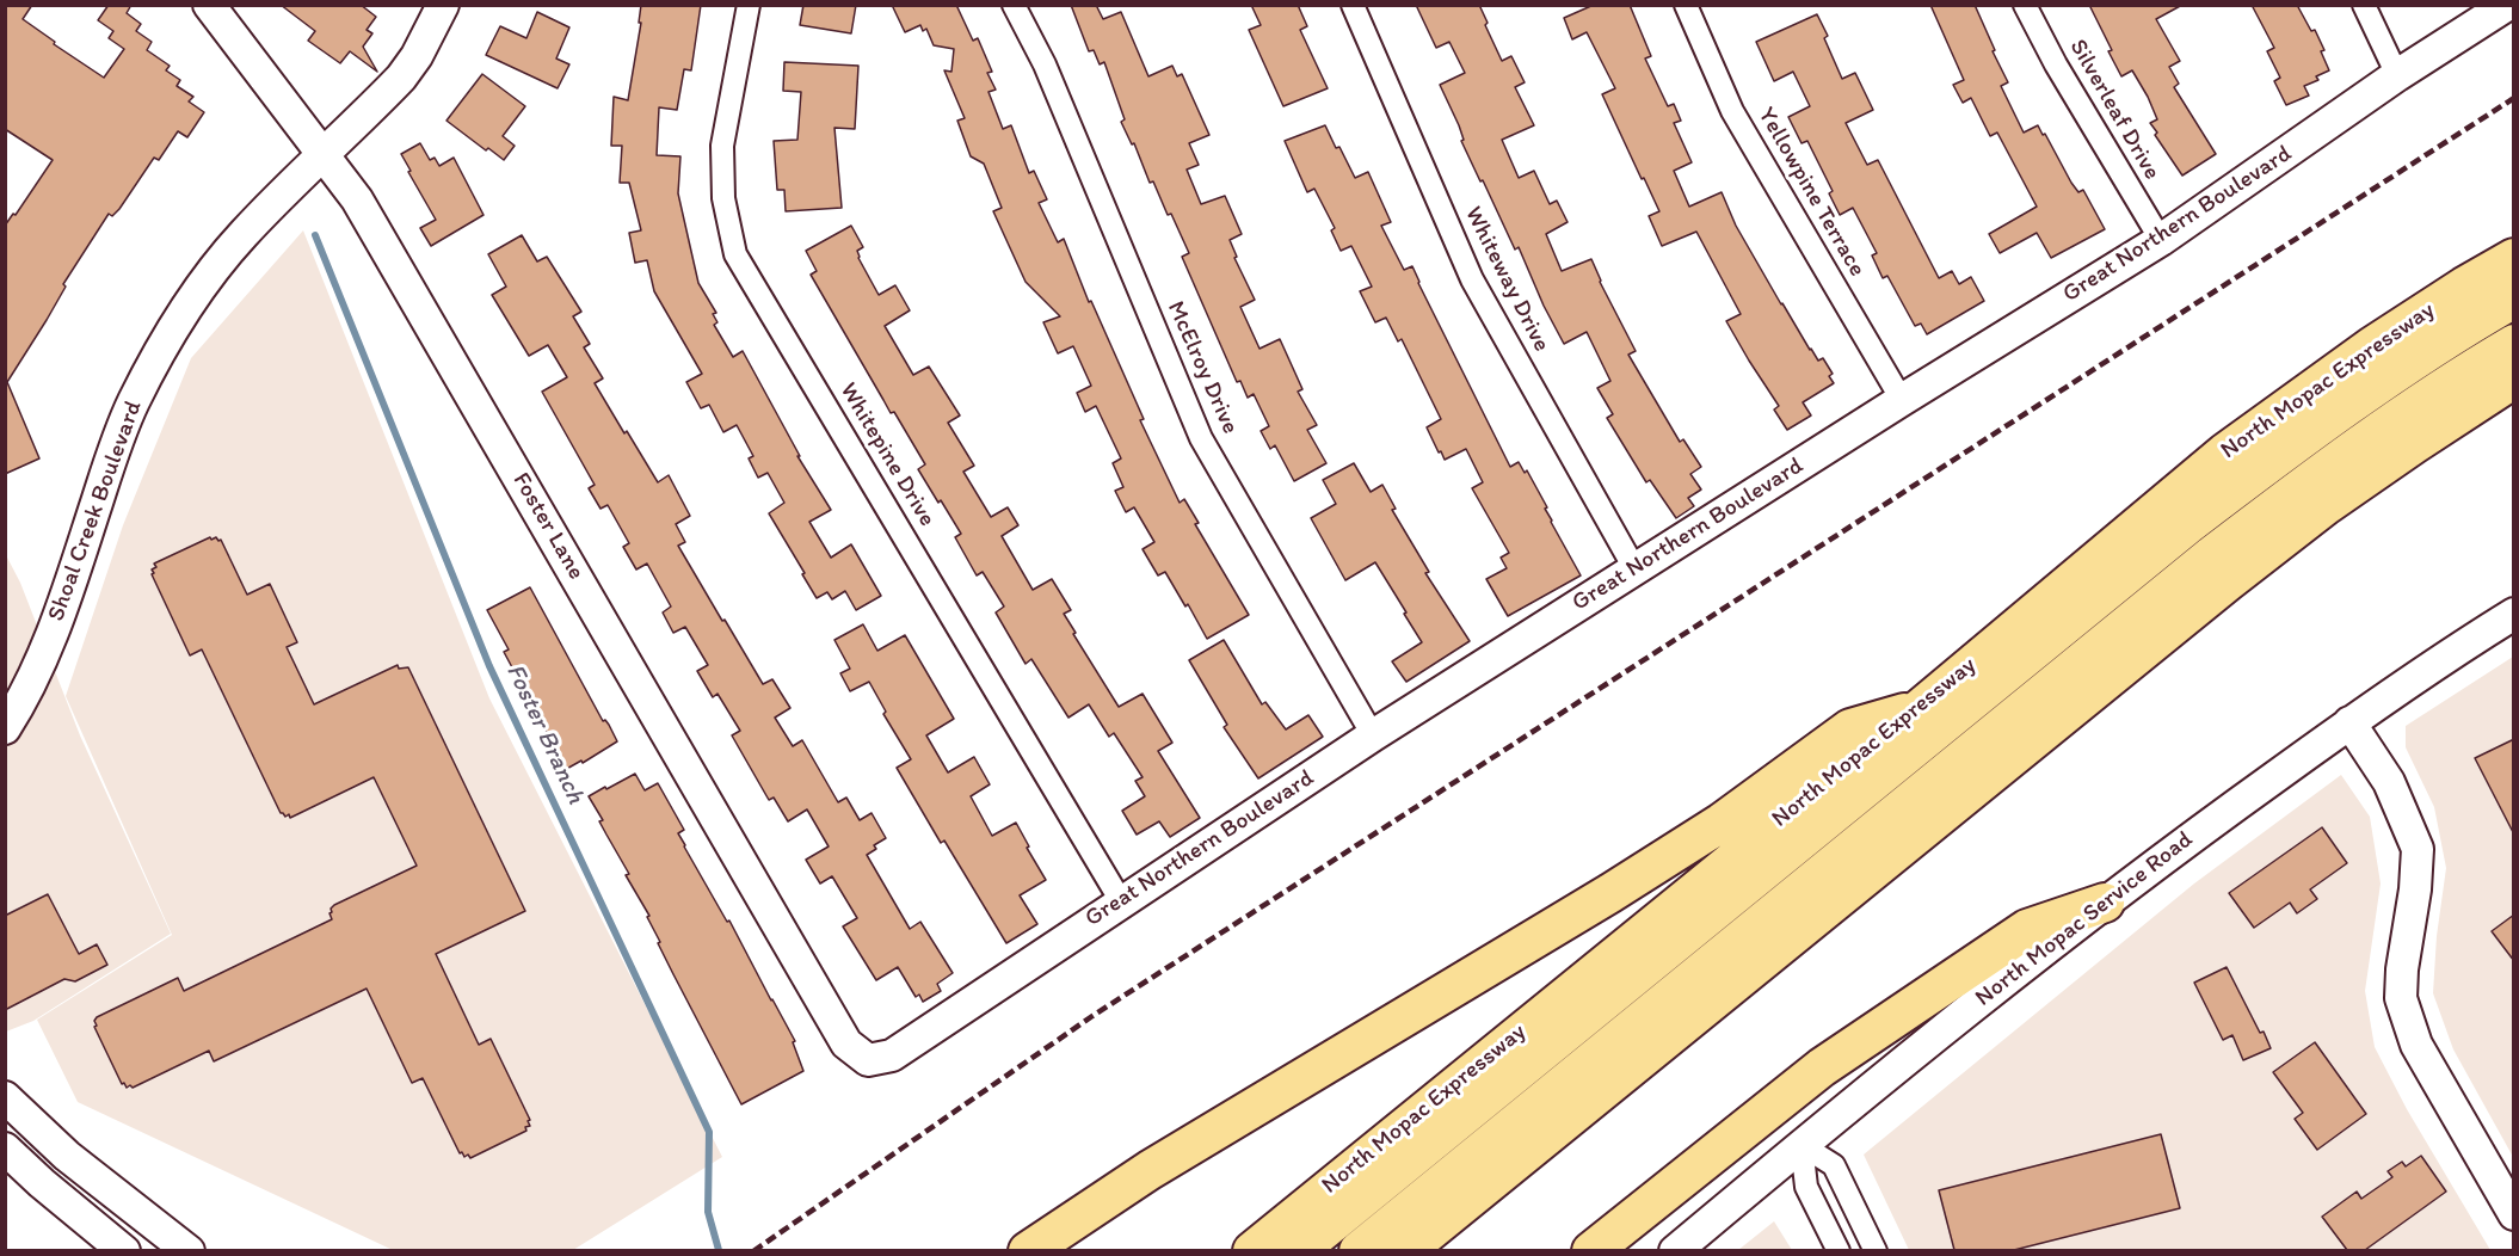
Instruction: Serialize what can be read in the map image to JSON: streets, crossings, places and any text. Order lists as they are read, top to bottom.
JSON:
{
  "streets": {
    "highway": ["North Mopac Expressway"],
    "street": [
      "Silverleaf Drive",
      "Yellowpine Terrace",
      "Great Northern Boulevard",
      "Whiteway Drive",
      "McElroy Drive",
      "Whitepine Drive",
      "Shoal Creek Boulevard",
      "Foster Lane",
      "North Mopac Service Road"
    ]
  },
  "crossings": [
    ["Silverleaf Drive", "Great Northern Boulevard"],
    ["Yellowpine Terrace", "Great Northern Boulevard"],
    ["Great Northern Boulevard", "Whiteway Drive"],
    ["Great Northern Boulevard", "McElroy Drive"],
    ["Great Northern Boulevard", "Whitepine Drive"],
    ["Great Northern Boulevard", "Foster Lane"],
    ["Shoal Creek Boulevard", "Foster Lane"]
  ],
  "water": ["Foster Branch"]
}
